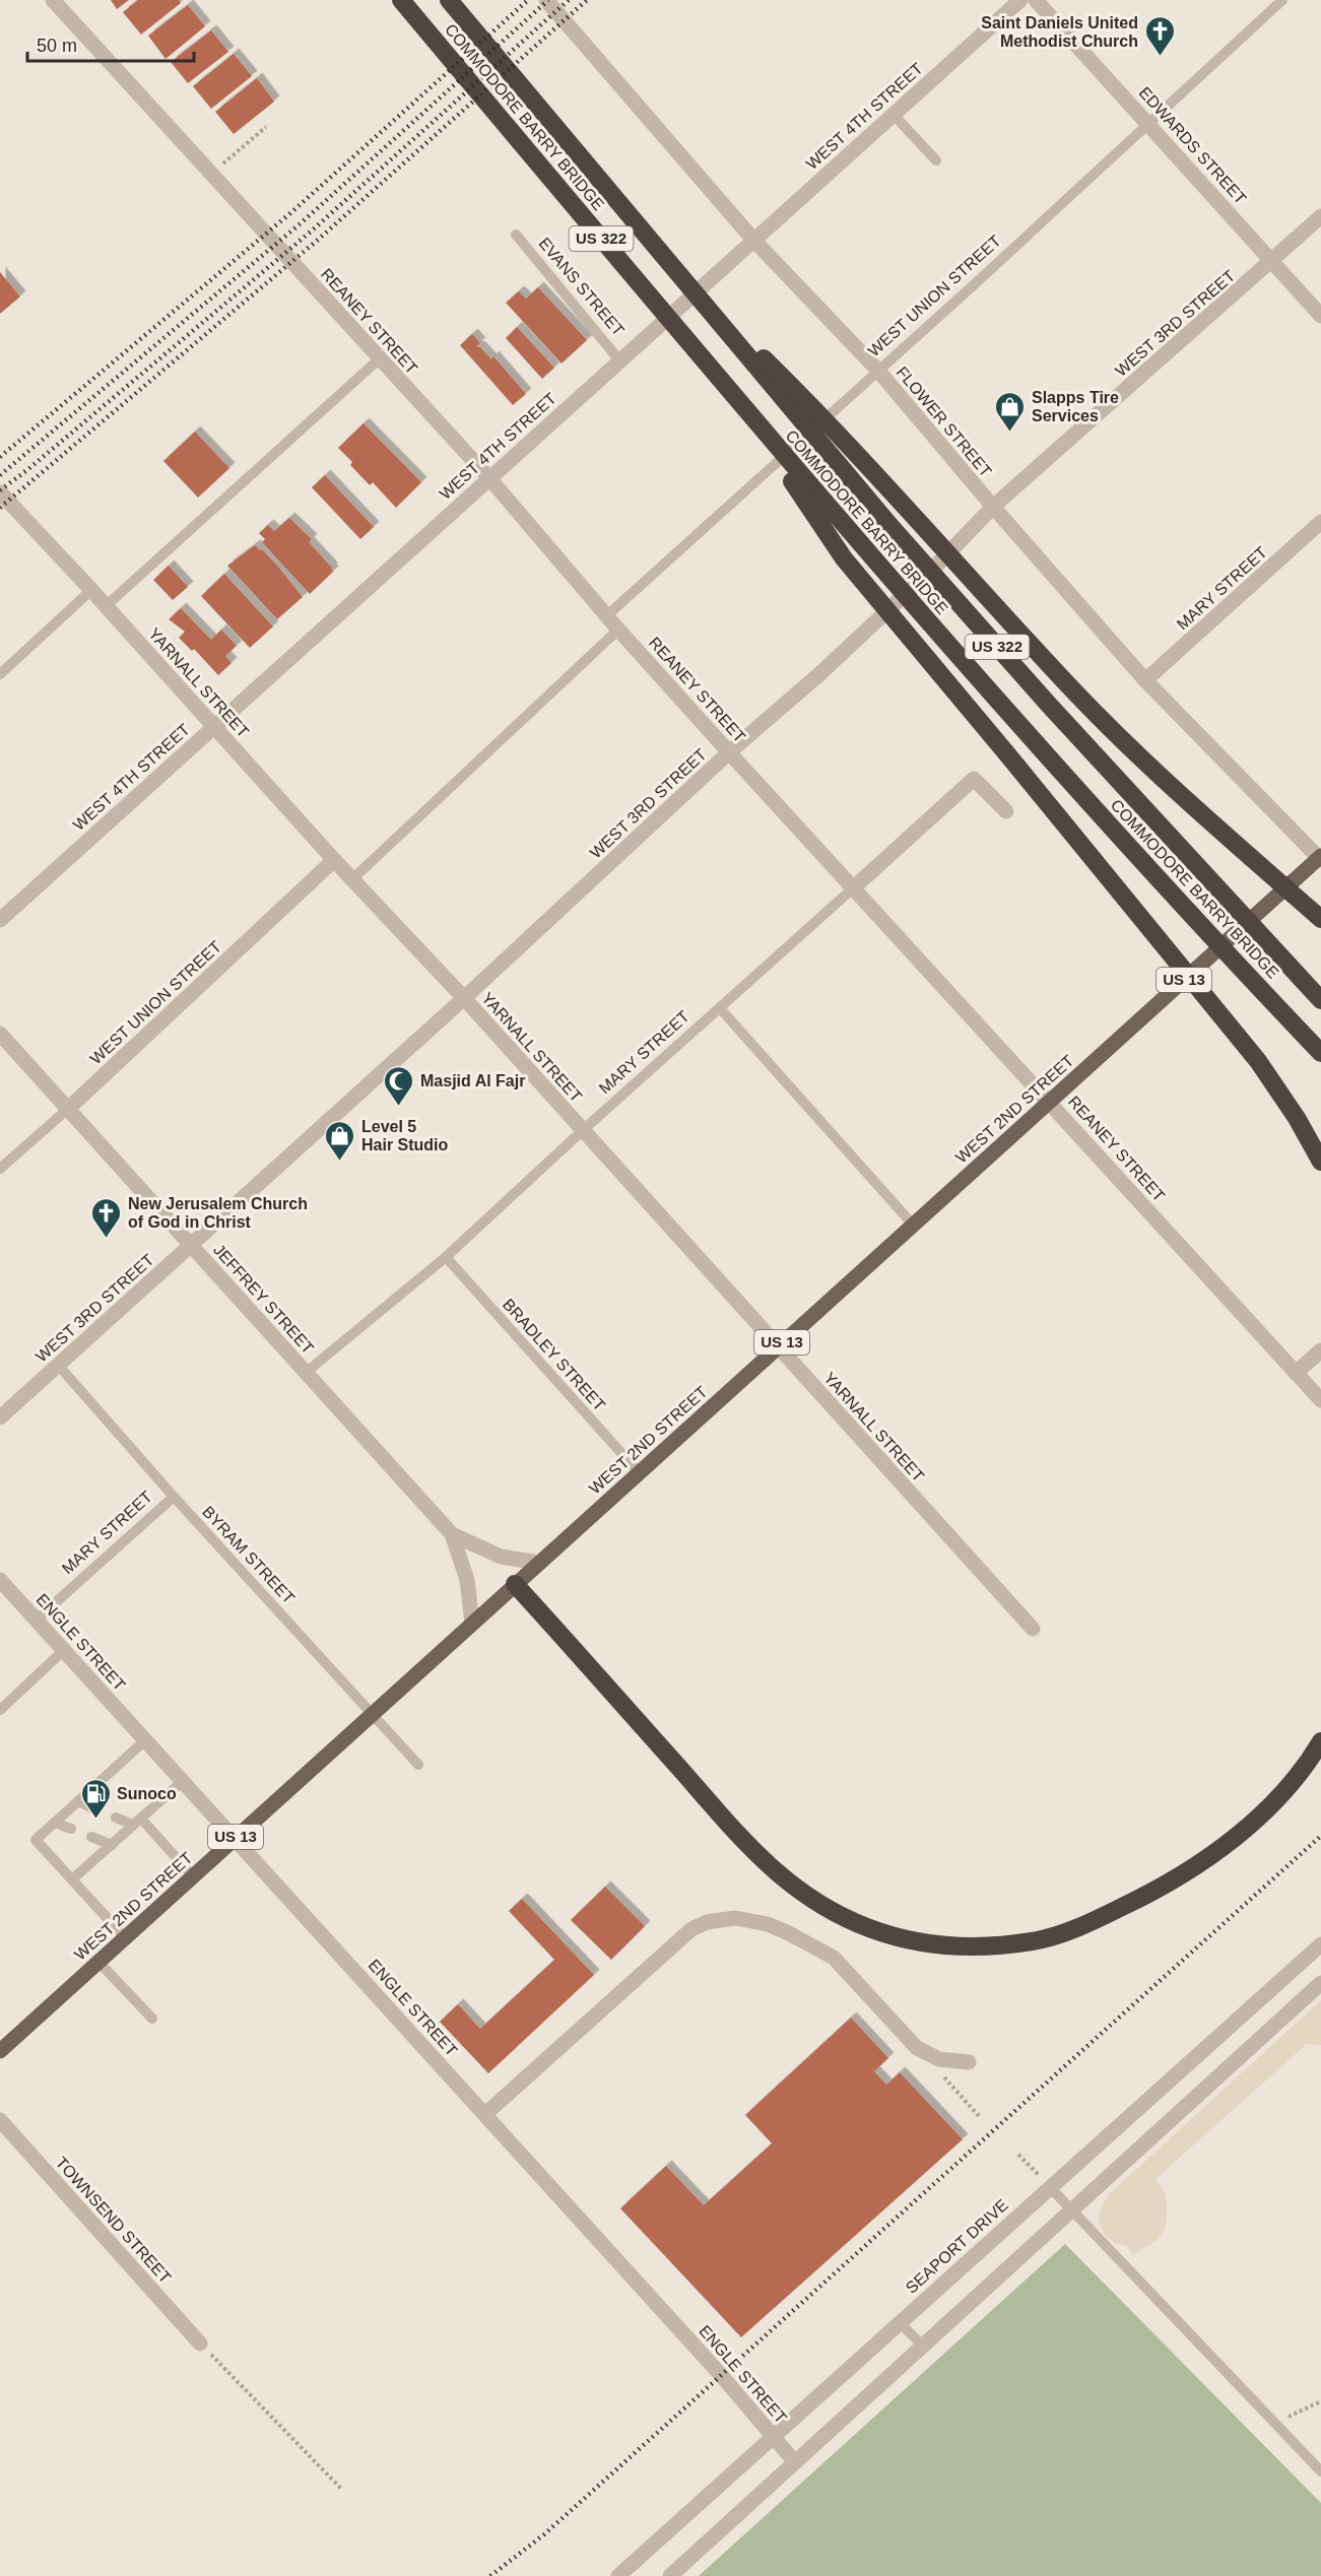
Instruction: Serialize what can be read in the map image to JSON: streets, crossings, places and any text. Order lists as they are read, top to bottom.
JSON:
{
  "streets": {
    "highway": ["COMMODORE BARRY BRIDGE", "US 322"],
    "main road": ["US 13", "WEST 2ND STREET"],
    "street": [
      "WEST 4TH STREET",
      "EDWARDS STREET",
      "WEST UNION STREET",
      "REANEY STREET",
      "WEST 3RD STREET",
      "FLOWER STREET",
      "MARY STREET",
      "YARNALL STREET",
      "JEFFREY STREET",
      "ENGLE STREET",
      "TOWNSEND STREET",
      "SEAPORT DRIVE"
    ],
    "lane": ["EVANS STREET", "BRADLEY STREET", "BYRAM STREET"]
  },
  "crossings": [
    ["WEST 4TH STREET", "EVANS STREET"],
    ["WEST 4TH STREET", "REANEY STREET"],
    ["WEST 4TH STREET", "FLOWER STREET"],
    ["WEST 4TH STREET", "YARNALL STREET"],
    ["EDWARDS STREET", "WEST UNION STREET"],
    ["EDWARDS STREET", "WEST 3RD STREET"],
    ["WEST UNION STREET", "REANEY STREET"],
    ["WEST UNION STREET", "FLOWER STREET"],
    ["WEST UNION STREET", "YARNALL STREET"],
    ["WEST UNION STREET", "JEFFREY STREET"],
    ["REANEY STREET", "WEST 3RD STREET"],
    ["REANEY STREET", "MARY STREET"],
    ["REANEY STREET", "WEST 2ND STREET"],
    ["WEST 3RD STREET", "FLOWER STREET"],
    ["WEST 3RD STREET", "YARNALL STREET"],
    ["WEST 3RD STREET", "JEFFREY STREET"],
    ["WEST 3RD STREET", "BYRAM STREET"],
    ["FLOWER STREET", "MARY STREET"],
    ["FLOWER STREET", "WEST 2ND STREET"],
    ["MARY STREET", "YARNALL STREET"],
    ["MARY STREET", "JEFFREY STREET"],
    ["MARY STREET", "BRADLEY STREET"],
    ["MARY STREET", "BYRAM STREET"],
    ["MARY STREET", "ENGLE STREET"],
    ["YARNALL STREET", "WEST 2ND STREET"],
    ["WEST 2ND STREET", "BRADLEY STREET"],
    ["WEST 2ND STREET", "BYRAM STREET"],
    ["WEST 2ND STREET", "ENGLE STREET"],
    ["ENGLE STREET", "SEAPORT DRIVE"]
  ],
  "places": {
    "church": ["Saint Daniels United Methodist Church", "New Jerusalem Church of God in Christ"],
    "shop": ["Slapps Tire Services", "Level 5 Hair Studio"],
    "mosque": ["Masjid Al Fajr"],
    "fuel station": ["Sunoco"]
  },
  "scale_bar": "50 m"
}
